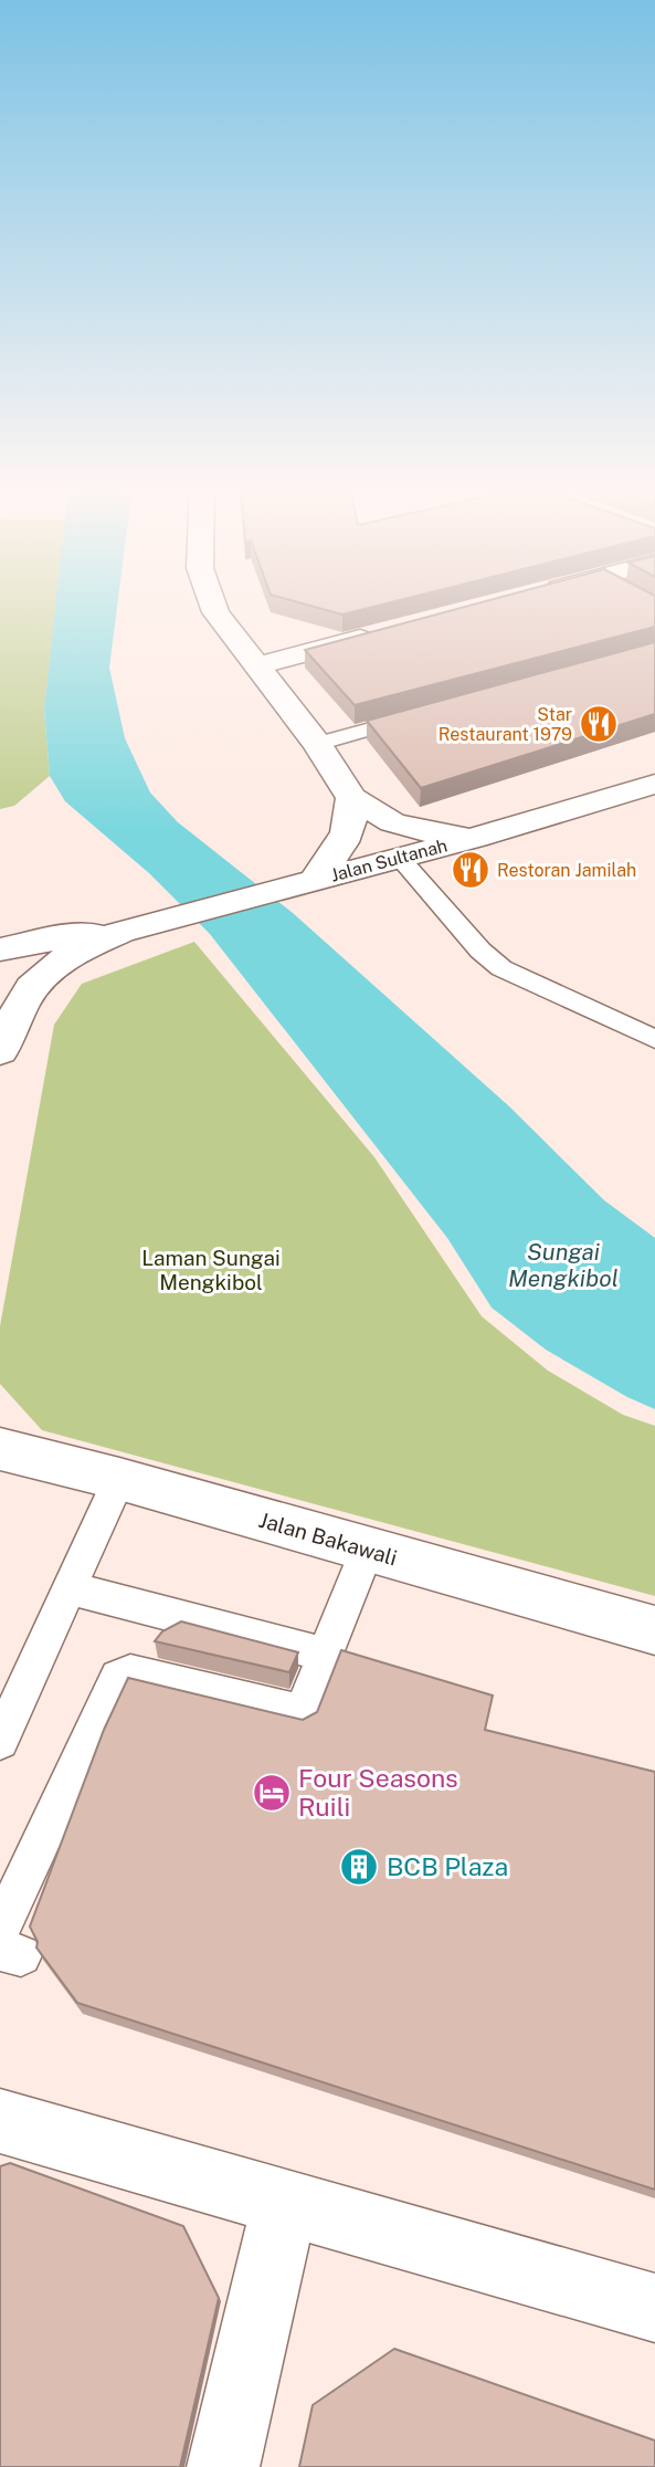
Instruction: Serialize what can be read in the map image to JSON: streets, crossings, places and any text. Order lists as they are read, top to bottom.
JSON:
{
  "streets": {
    "street": ["Jalan Sultanah", "Jalan Bakawali"]
  },
  "water": ["Sungai Mengkibol"],
  "parks": ["Laman Sungai Mengkibol"],
  "places": {
    "restaurant": ["Star Restaurant 1979", "Restoran Jamilah"],
    "hotel": ["Four Seasons Ruili"],
    "building": ["BCB Plaza"]
  }
}
